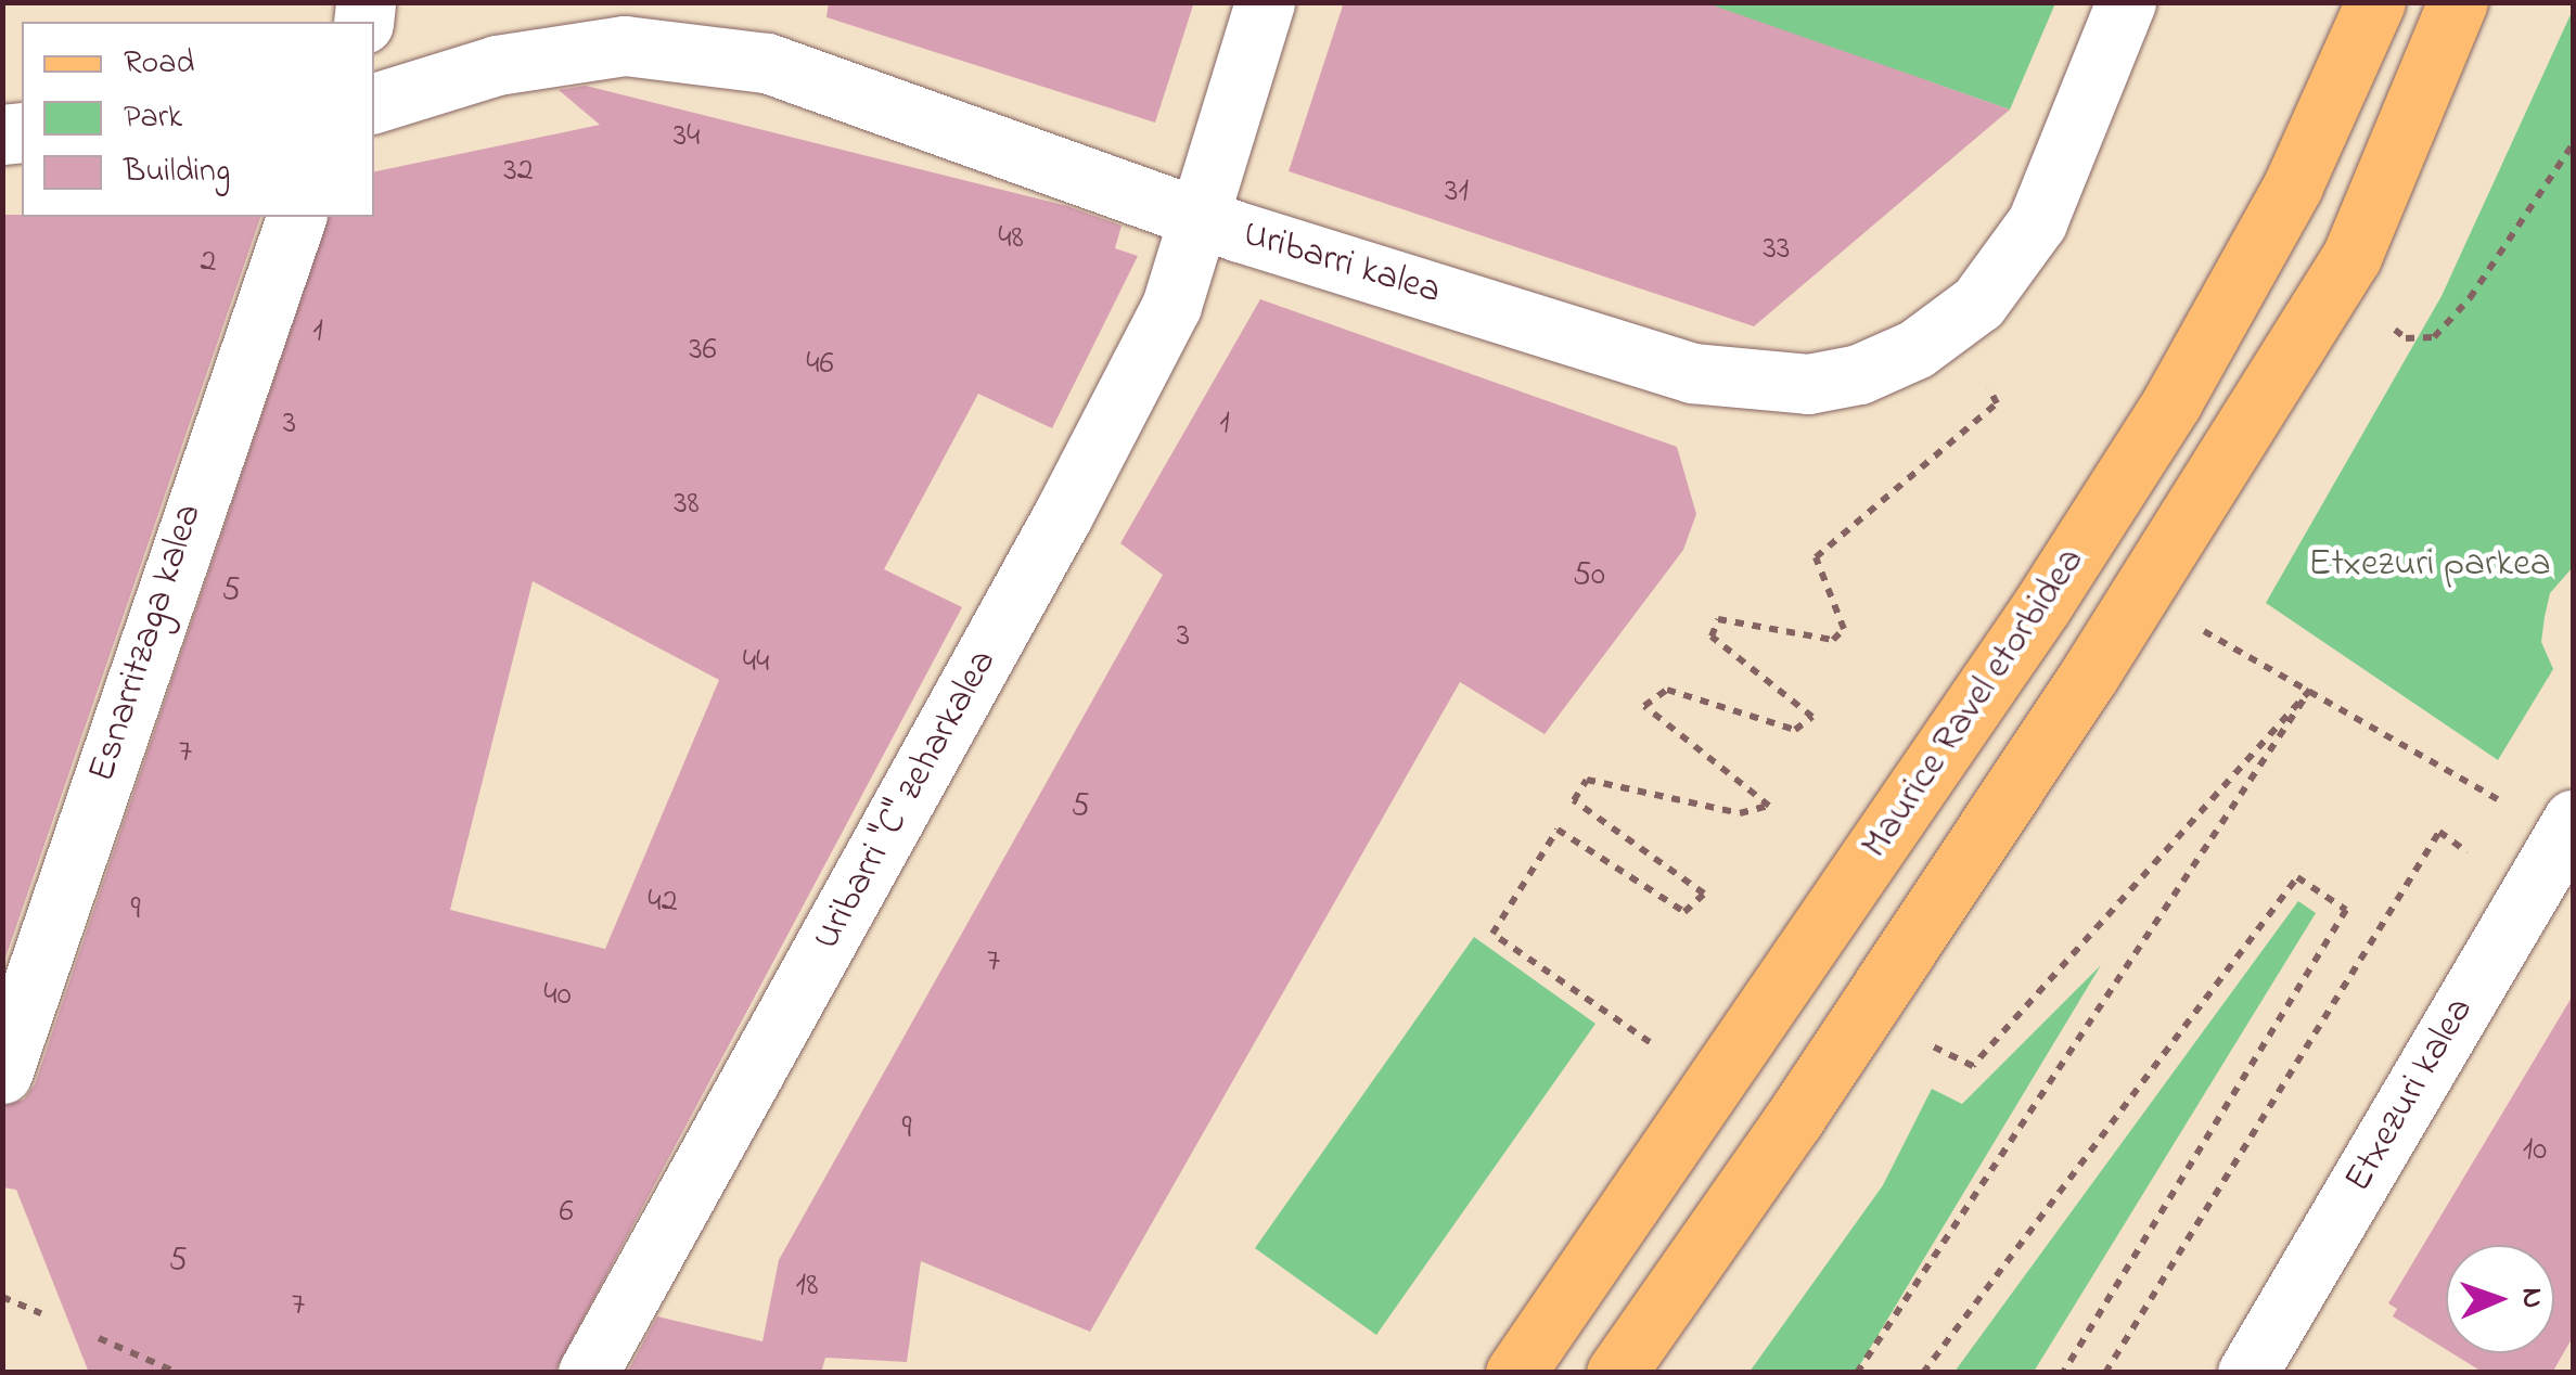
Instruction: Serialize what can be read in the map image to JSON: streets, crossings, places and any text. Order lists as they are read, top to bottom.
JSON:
{
  "streets": {
    "main road": ["Maurice Ravel etorbidea"],
    "street": [
      "Uribarri kalea",
      "Esnarritzaga kalea",
      "Uribarri \"C\" zeharkalea",
      "Etxezuri kalea"
    ]
  },
  "crossings": [
    ["Uribarri kalea", "Uribarri \"C\" zeharkalea"]
  ],
  "parks": ["Etxezuri parkea"],
  "house_numbers": [
    "34",
    "32",
    "31",
    "48",
    "33",
    "2",
    "1",
    "36",
    "46",
    "3",
    "1",
    "38",
    "50",
    "5",
    "3",
    "44",
    "7",
    "5",
    "42",
    "9",
    "7",
    "40",
    "9",
    "10",
    "6",
    "5",
    "18",
    "7"
  ],
  "legend": ["Road", "Park", "Building"],
  "north": "right"
}
